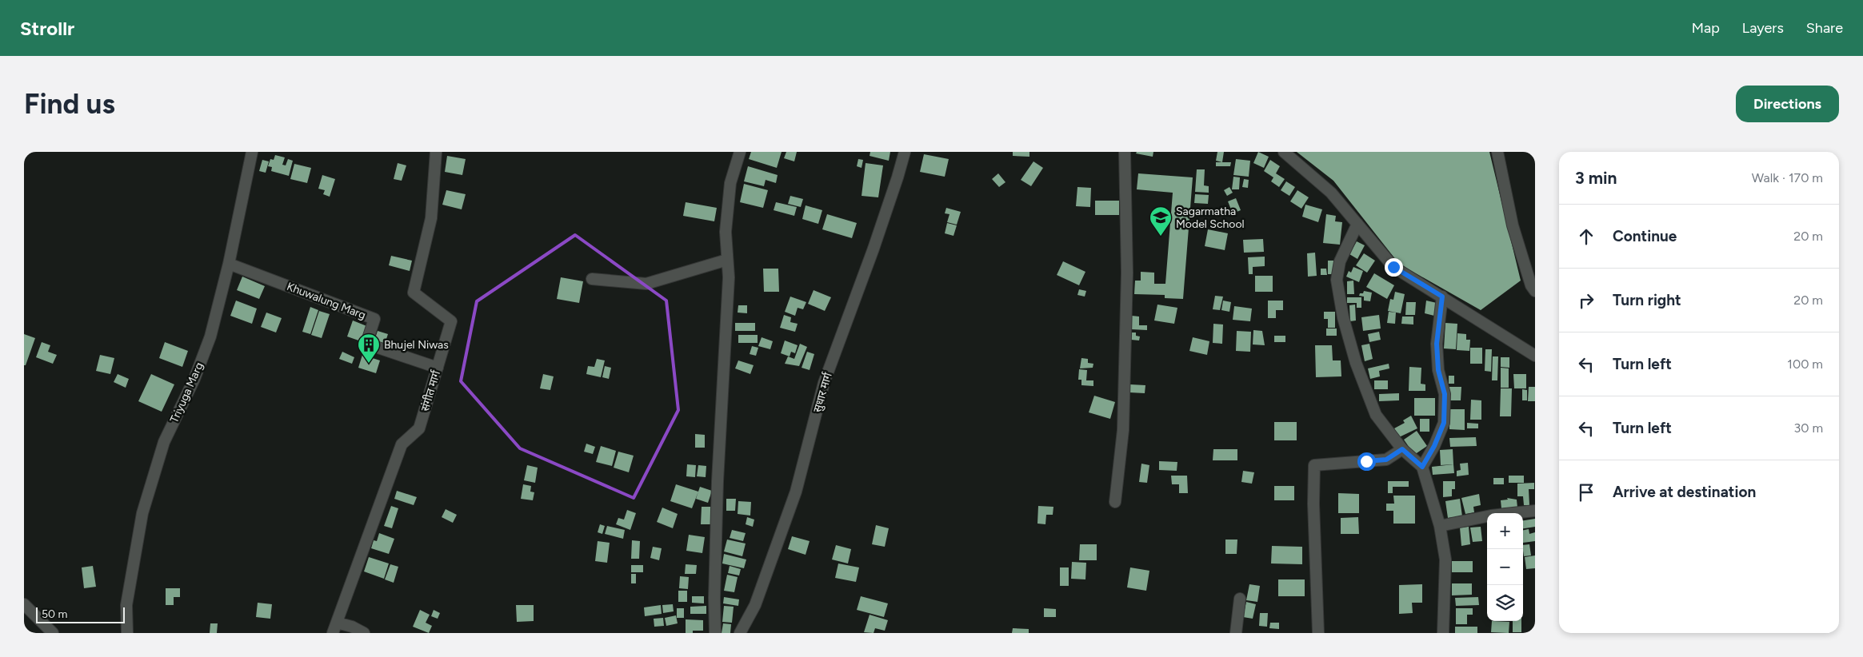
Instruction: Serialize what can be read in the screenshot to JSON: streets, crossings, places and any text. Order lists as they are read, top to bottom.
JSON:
{
  "streets": {
    "street": [
      "Khuwalung Marg",
      "संगीत मार्ग",
      "Triyuga Marg",
      "सुधार मार्ग"
    ]
  },
  "crossings": [
    ["Khuwalung Marg", "संगीत मार्ग"],
    ["Khuwalung Marg", "Triyuga Marg"]
  ],
  "places": {
    "school or university": ["Sagarmatha Model School"],
    "building": ["Bhujel Niwas"]
  },
  "scale_bar": "50 m",
  "page": {
    "header": "Strollr",
    "nav": ["Map", "Layers", "Share"],
    "buttons": "Directions",
    "title": "Find us",
    "heading": ["3 min", "Walk · 170 m"],
    "list": [
      ["Continue", "20 m"],
      ["Turn right", "20 m"],
      ["Turn left", "100 m"],
      ["Turn left", "30 m"],
      "Arrive at destination"
    ],
    "map_buttons": ["+", "−"],
    "scale": "50 m"
  }
}
